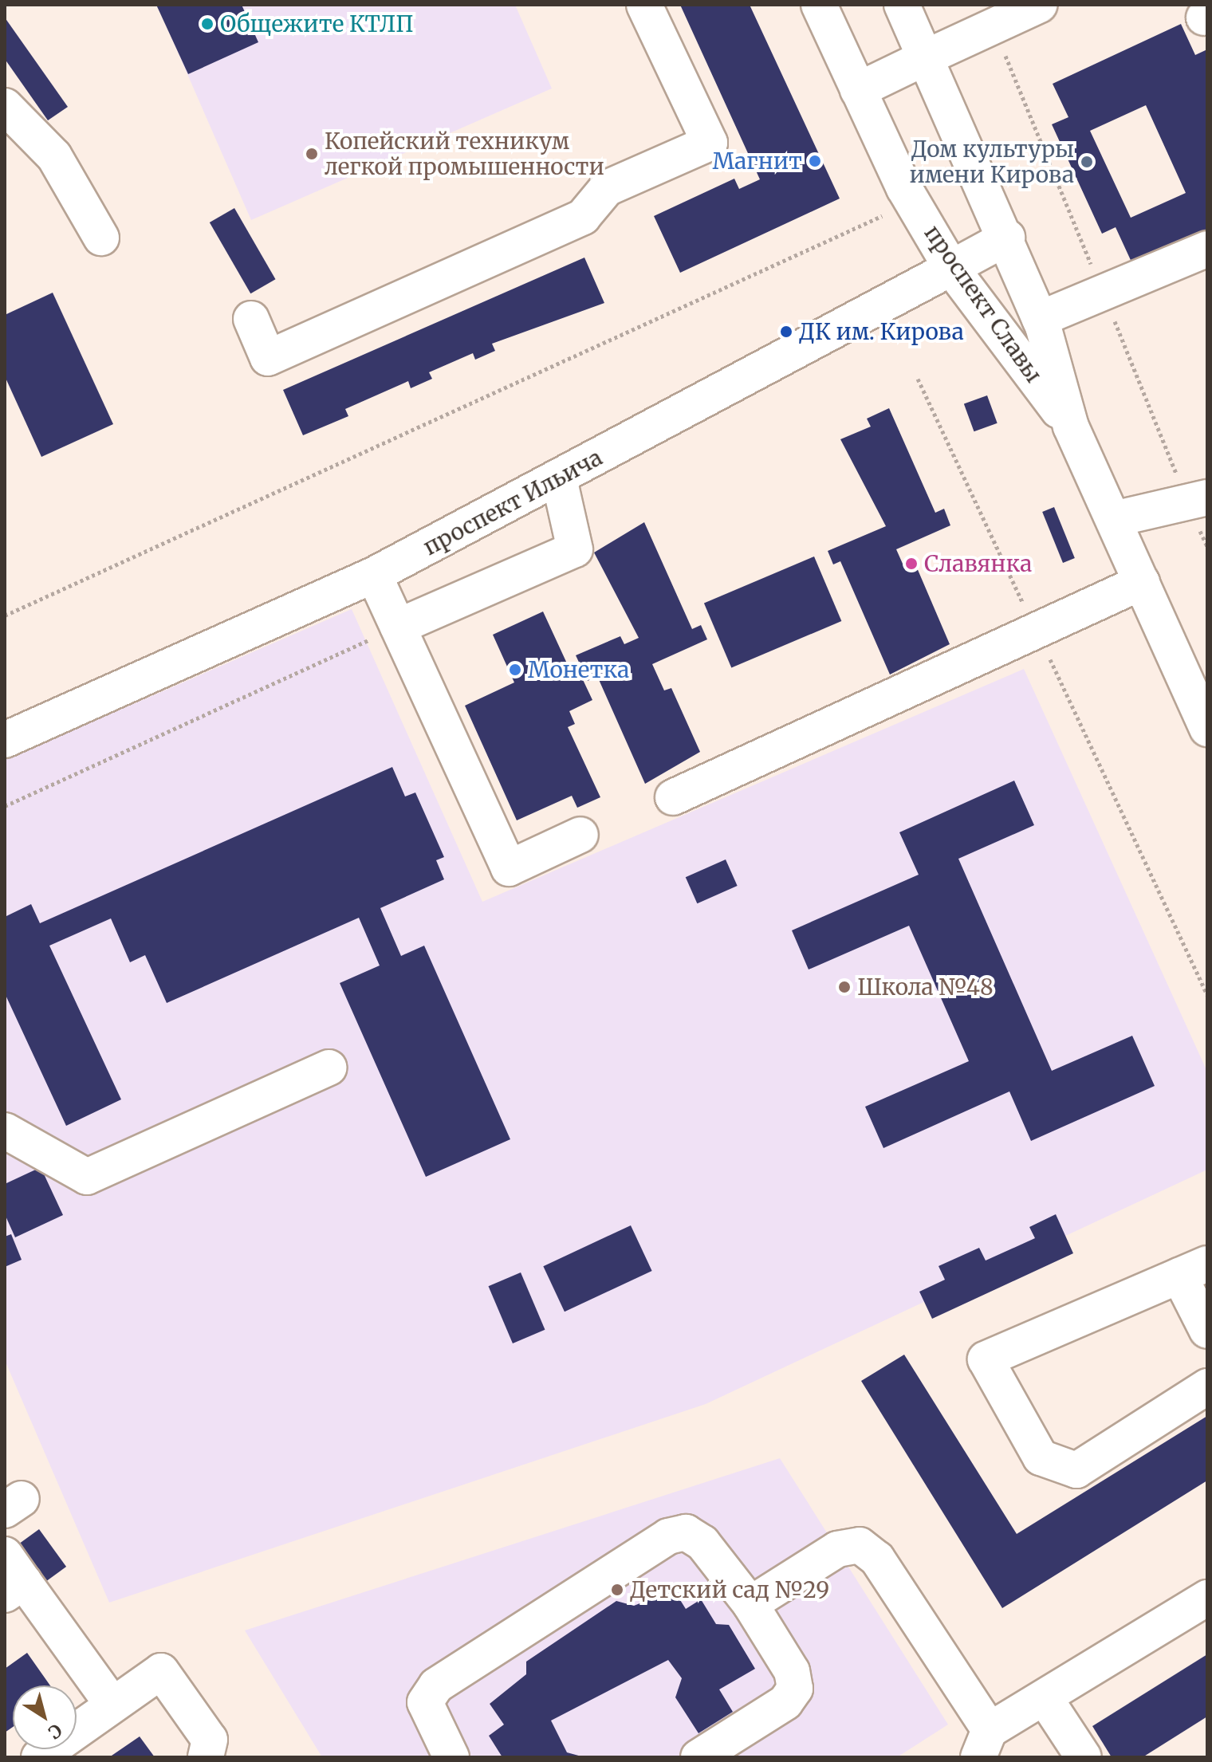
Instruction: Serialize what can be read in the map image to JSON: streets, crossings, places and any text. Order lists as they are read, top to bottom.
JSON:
{
  "streets": {
    "main road": ["проспект Славы", "проспект Ильича"]
  },
  "crossings": [
    ["проспект Славы", "проспект Ильича"]
  ],
  "places": [
    "Общежите КТЛП",
    "Копейский техникум легкой промышенности",
    "Магнит",
    "Дом культуры имени Кирова",
    "ДК им. Кирова",
    "Славянка",
    "Монетка",
    "Школа №48",
    "Детский сад №29"
  ],
  "north": "bottom right"
}
